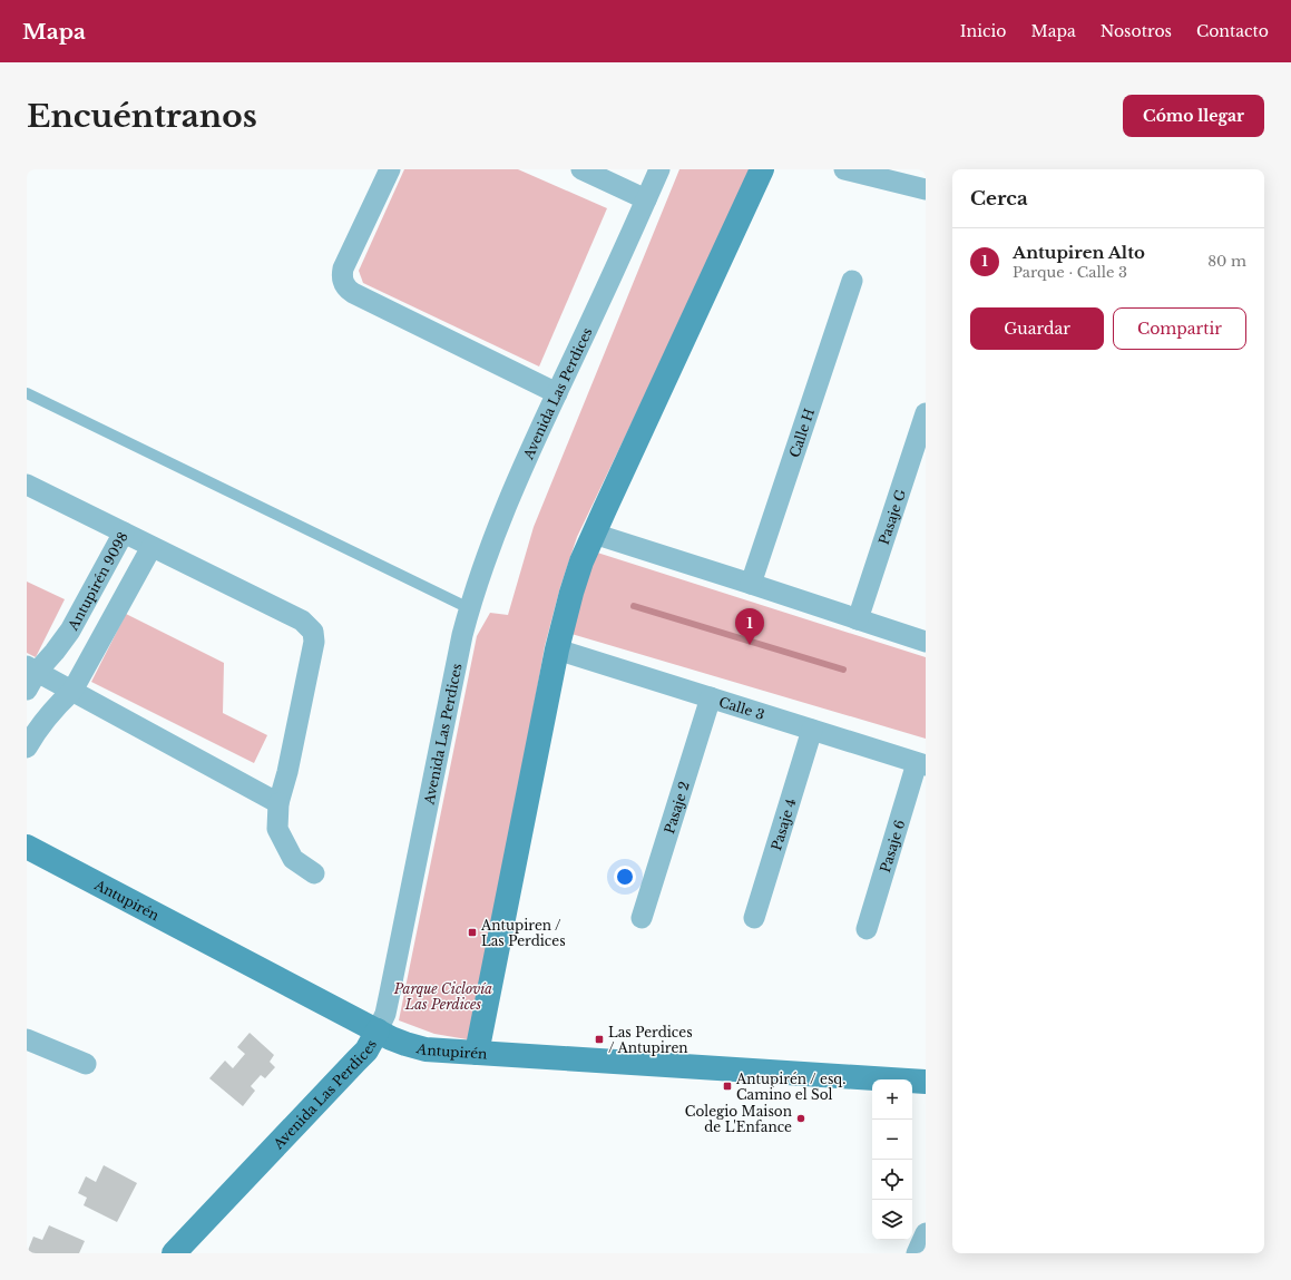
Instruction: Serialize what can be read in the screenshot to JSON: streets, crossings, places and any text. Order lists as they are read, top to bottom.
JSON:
{
  "streets": {
    "street": [
      "Avenida Las Perdices",
      "Calle H",
      "Pasaje G",
      "Antupirén 9098",
      "Calle 3",
      "Pasaje 2",
      "Pasaje 4",
      "Pasaje 6",
      "Antupirén"
    ]
  },
  "crossings": [
    ["Avenida Las Perdices", "Antupirén"],
    ["Calle 3", "Pasaje 2"],
    ["Calle 3", "Pasaje 4"],
    ["Calle 3", "Pasaje 6"]
  ],
  "parks": ["Parque Ciclovía Las Perdices"],
  "places": {
    "transit": ["Antupiren / Las Perdices", "Las Perdices / Antupiren", "Antupirén / esq. Camino el Sol"],
    "other": ["Colegio Maison de L'Enfance"]
  },
  "page": {
    "header": "Mapa",
    "nav": [
      "Inicio",
      "Mapa",
      "Nosotros",
      "Contacto"
    ],
    "buttons": [
      "Cómo llegar",
      ["Guardar", "Compartir"]
    ],
    "title": "Encuéntranos",
    "heading": "Cerca",
    "list": [
      {
        "mark": "1",
        "name": "Antupiren Alto",
        "note": "Parque · Calle 3",
        "value": "80 m"
      }
    ],
    "pins": "1",
    "map_buttons": ["+", "−"]
  }
}
